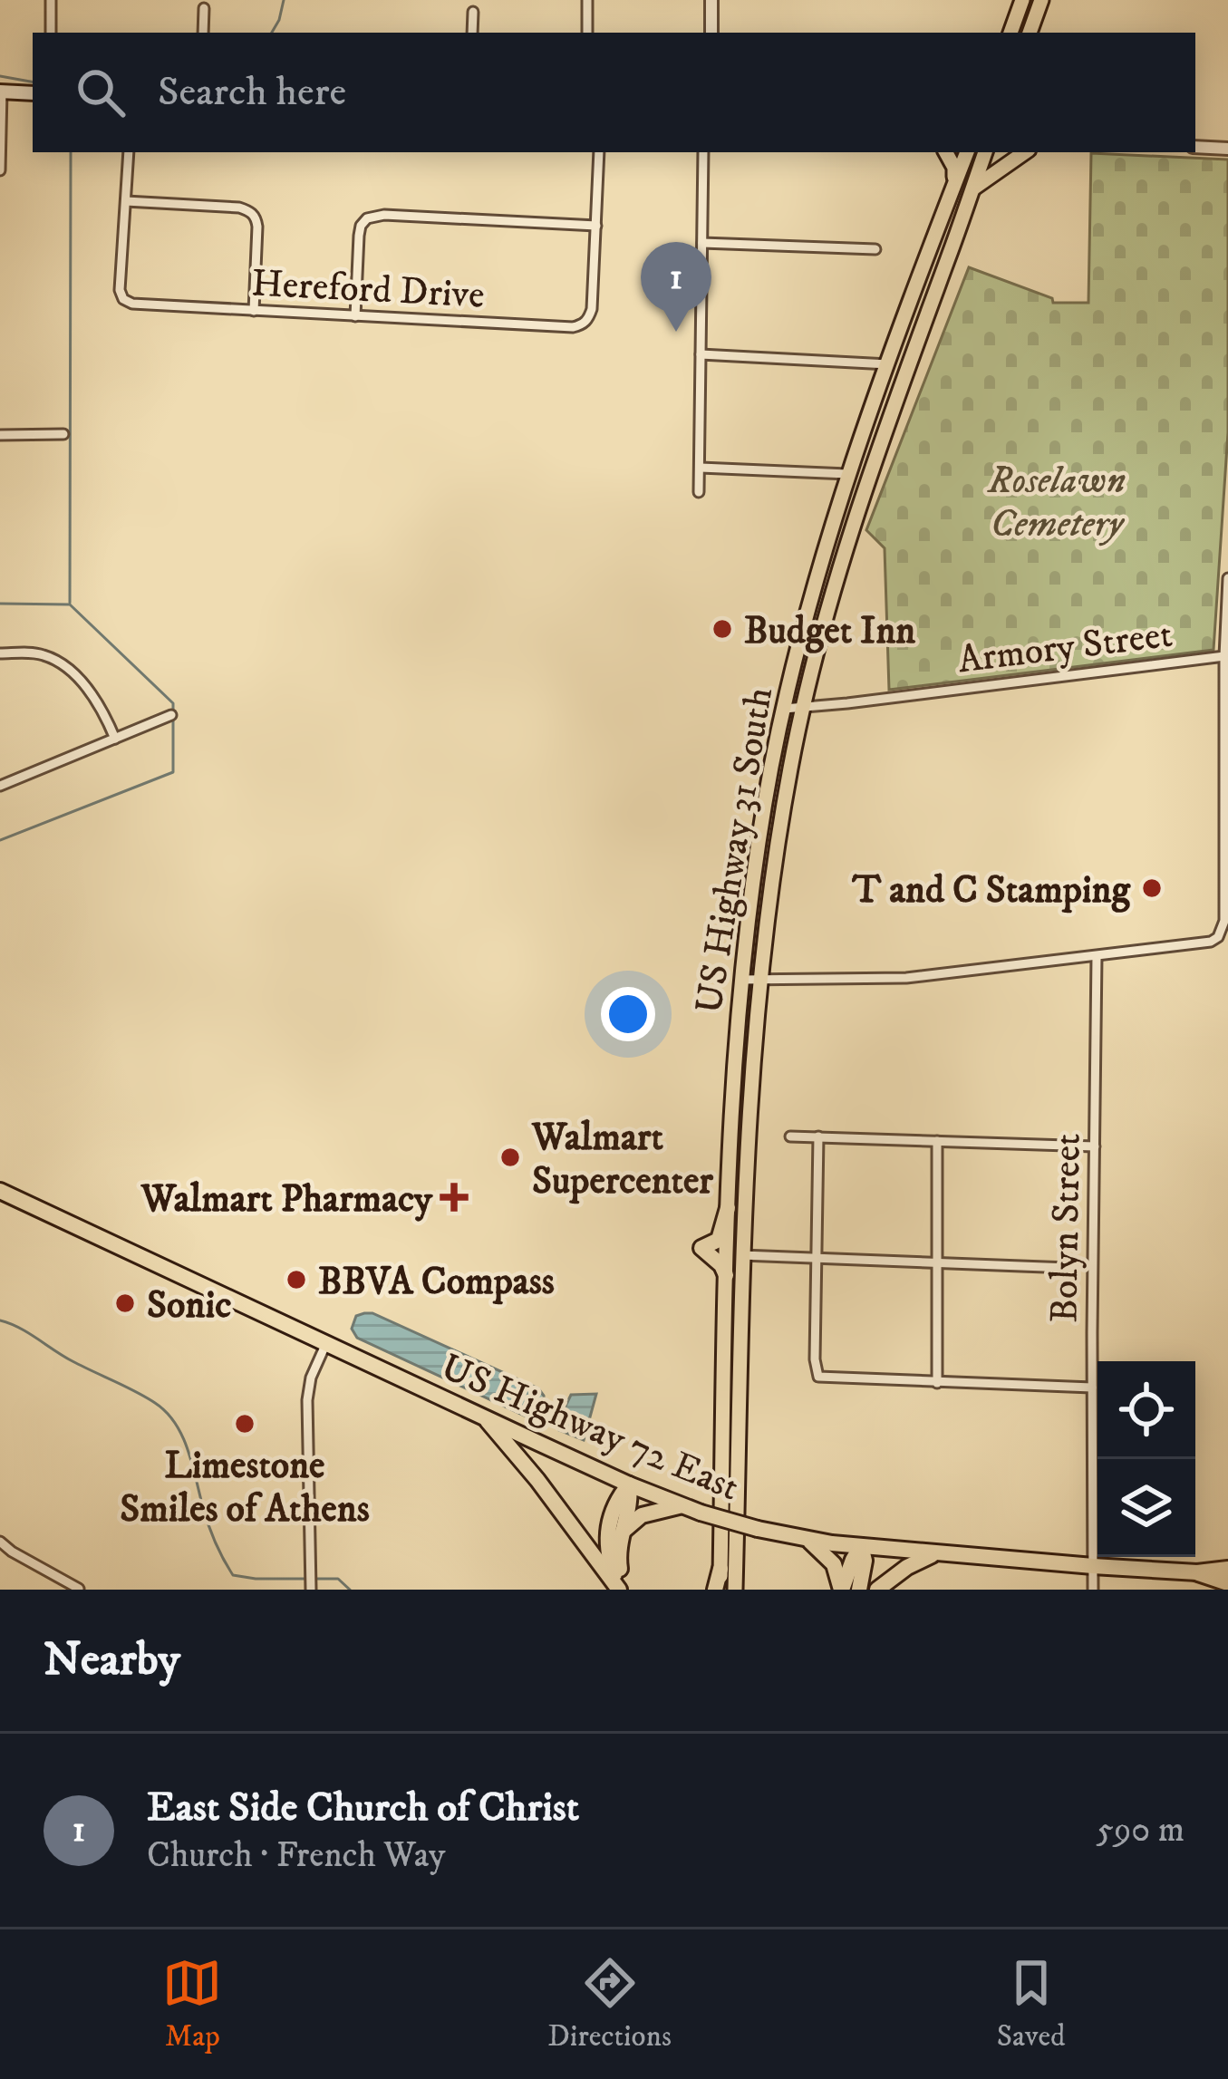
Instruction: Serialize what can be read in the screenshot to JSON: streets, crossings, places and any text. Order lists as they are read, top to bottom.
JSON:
{
  "streets": {
    "highway": ["US Highway 72 East"],
    "main road": ["US Highway 31 South"],
    "street": ["Hereford Drive", "Armory Street", "Bolyn Street"]
  },
  "crossings": [
    ["Armory Street", "US Highway 31 South"],
    ["Bolyn Street", "US Highway 72 East"]
  ],
  "parks": ["Roselawn Cemetery"],
  "places": {
    "other": [
      "Budget Inn",
      "T and C Stamping",
      "Walmart Supercenter",
      "BBVA Compass",
      "Sonic",
      "Limestone Smiles of Athens"
    ],
    "health": ["Walmart Pharmacy"]
  },
  "page": {
    "search": "Search here",
    "pins": "1",
    "heading": "Nearby",
    "list": [
      {
        "mark": "1",
        "name": "East Side Church of Christ",
        "note": "Church · French Way",
        "value": "590 m"
      }
    ],
    "nav": ["Map", "Directions", "Saved"]
  }
}
